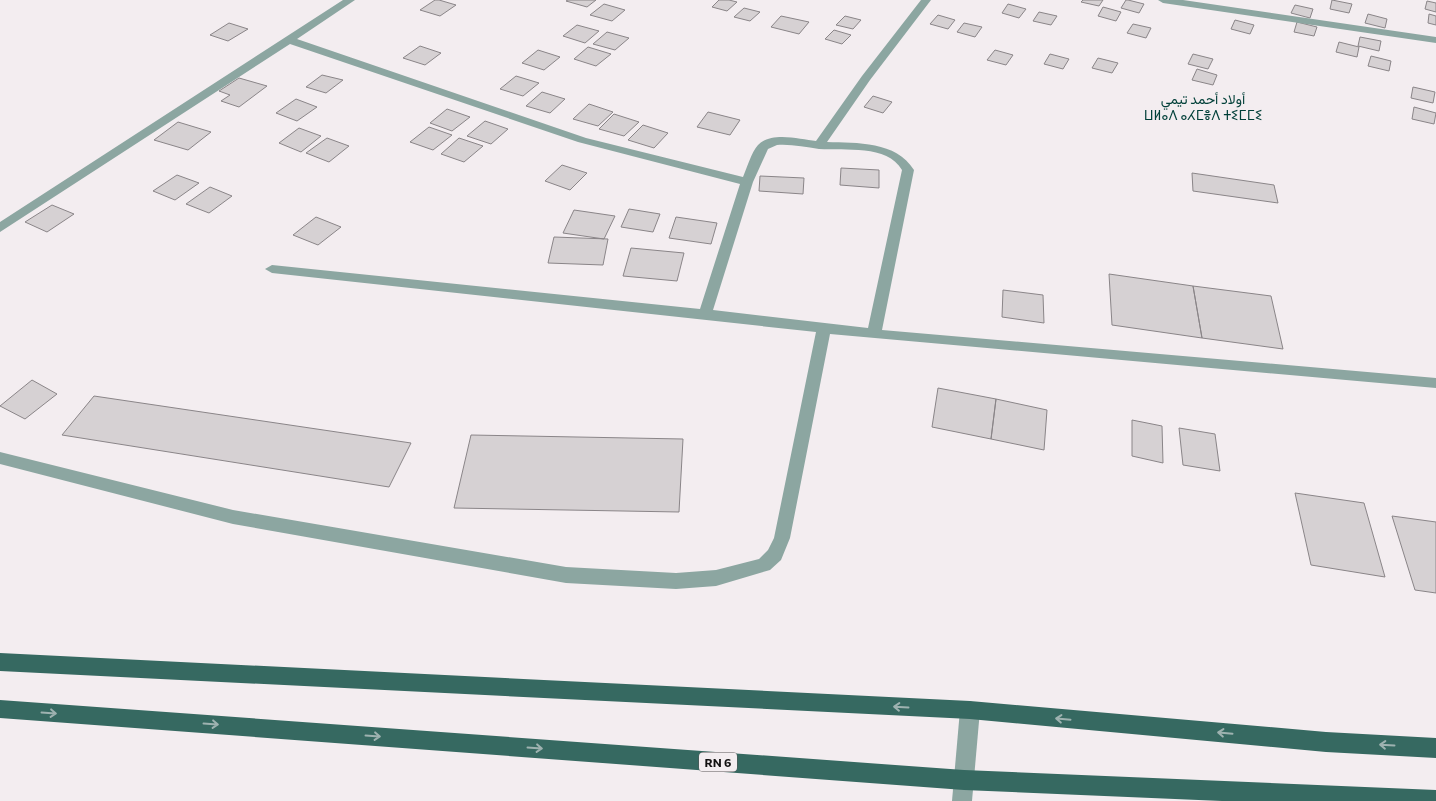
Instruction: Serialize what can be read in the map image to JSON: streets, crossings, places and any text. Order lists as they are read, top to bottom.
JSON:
{
  "streets": {
    "main road": ["RN 6"]
  },
  "districts": ["أولاد أحمد تيمي ⵡⵍⴰⴷ ⴰⵃⵎⴻⴷ ⵜⵉⵎⵎⵉ"]
}
